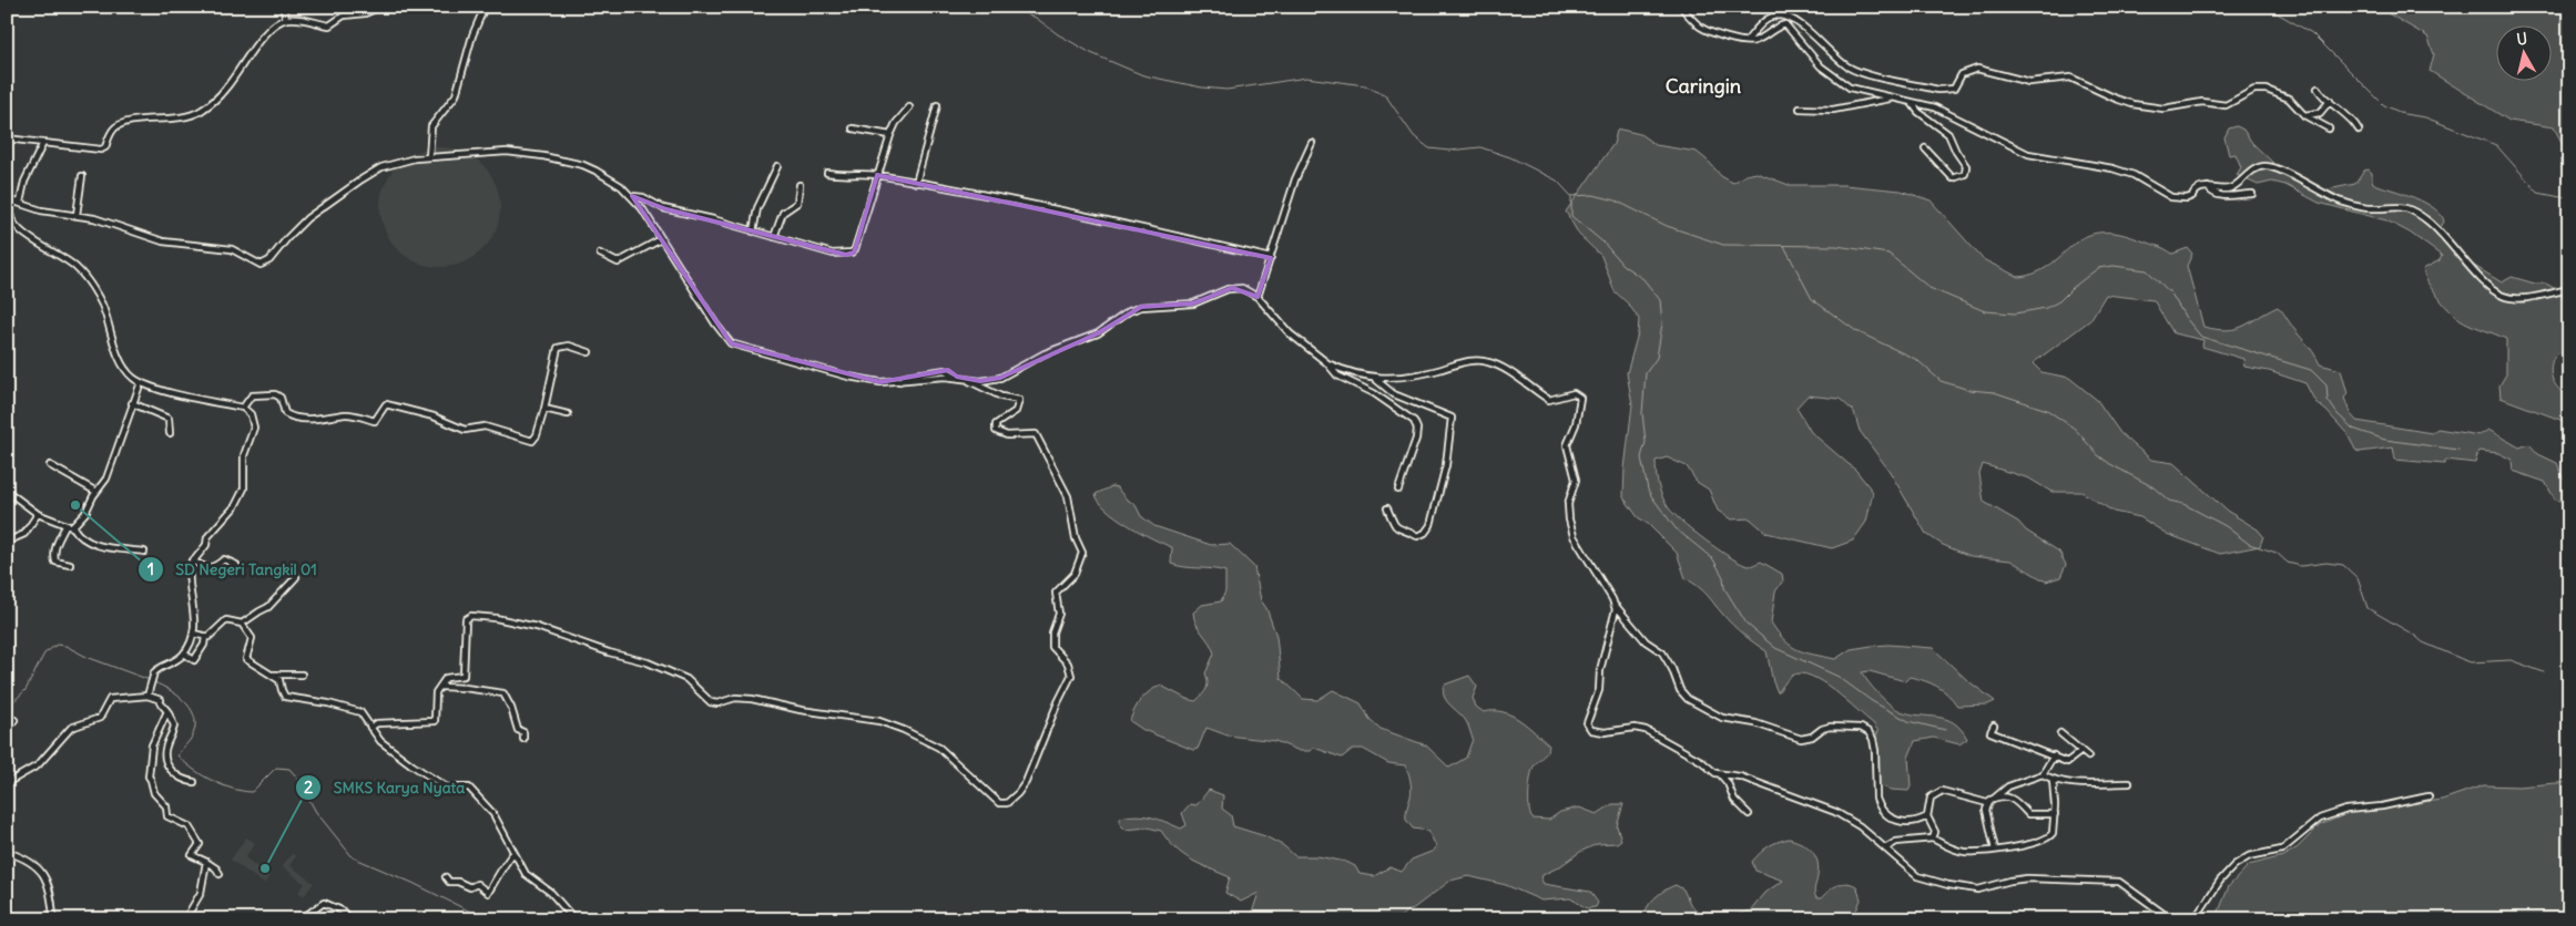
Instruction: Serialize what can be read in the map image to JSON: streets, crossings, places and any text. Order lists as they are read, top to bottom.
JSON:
{
  "districts": ["Caringin"],
  "places": ["SD Negeri Tangkil 01", "SMKS Karya Nyata"],
  "north": "top"
}
